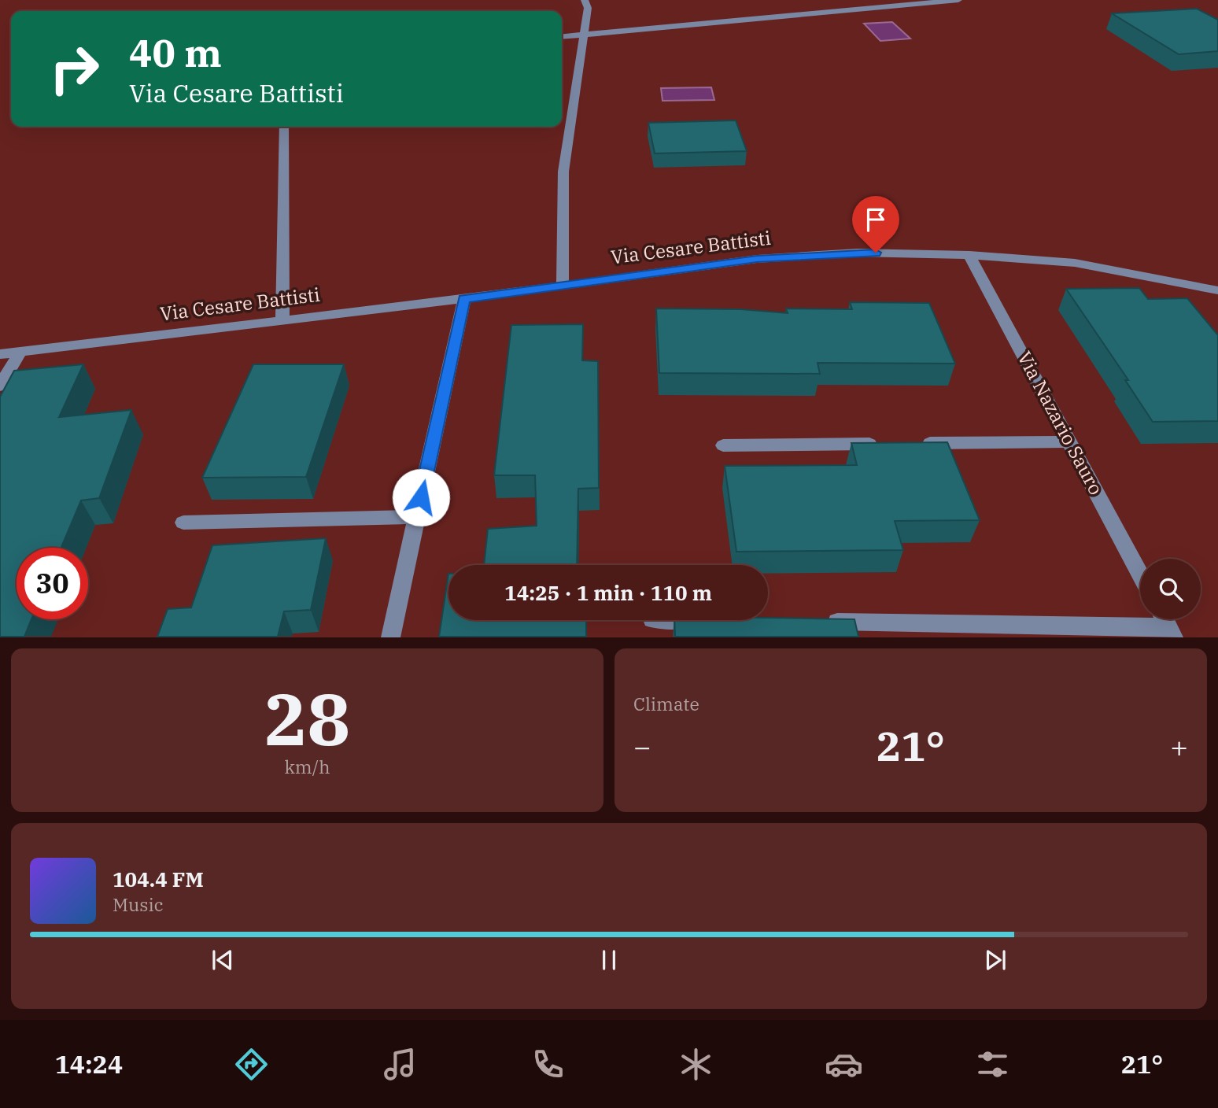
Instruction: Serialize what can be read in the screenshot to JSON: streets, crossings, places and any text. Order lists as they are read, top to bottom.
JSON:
{
  "streets": {
    "street": ["Via Cesare Battisti", "Via Nazario Sauro"]
  },
  "crossings": [
    ["Via Cesare Battisti", "Via Nazario Sauro"]
  ],
  "page": {
    "turn": ["40 m", "Via Cesare Battisti"],
    "limit": "30",
    "trip": "14:25 · 1 min · 110 m",
    "tile": [
      ["28", "km/h"],
      "Climate"
    ],
    "heat": ["−", "21°", "+"],
    "song": ["104.4 FM", "Music"],
    "tabs": ["14:24", "21°"]
  }
}
